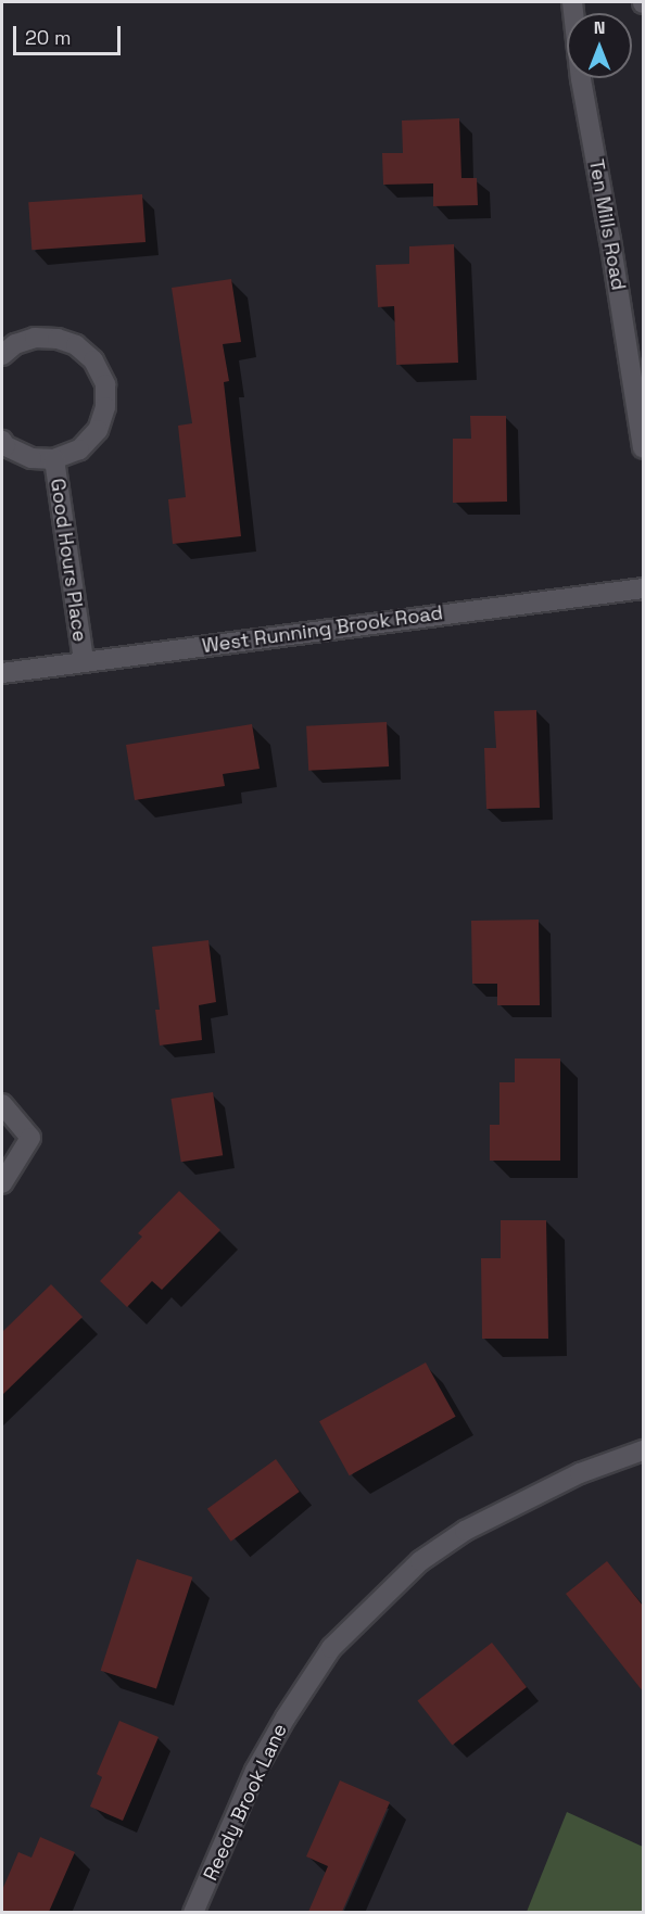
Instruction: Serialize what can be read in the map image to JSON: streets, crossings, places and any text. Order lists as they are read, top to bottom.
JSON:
{
  "streets": {
    "street": [
      "Ten Mills Road",
      "Good Hours Place",
      "West Running Brook Road",
      "Reedy Brook Lane"
    ]
  },
  "crossings": [
    ["Good Hours Place", "West Running Brook Road"]
  ],
  "scale_bar": "20 m",
  "north": "top"
}
